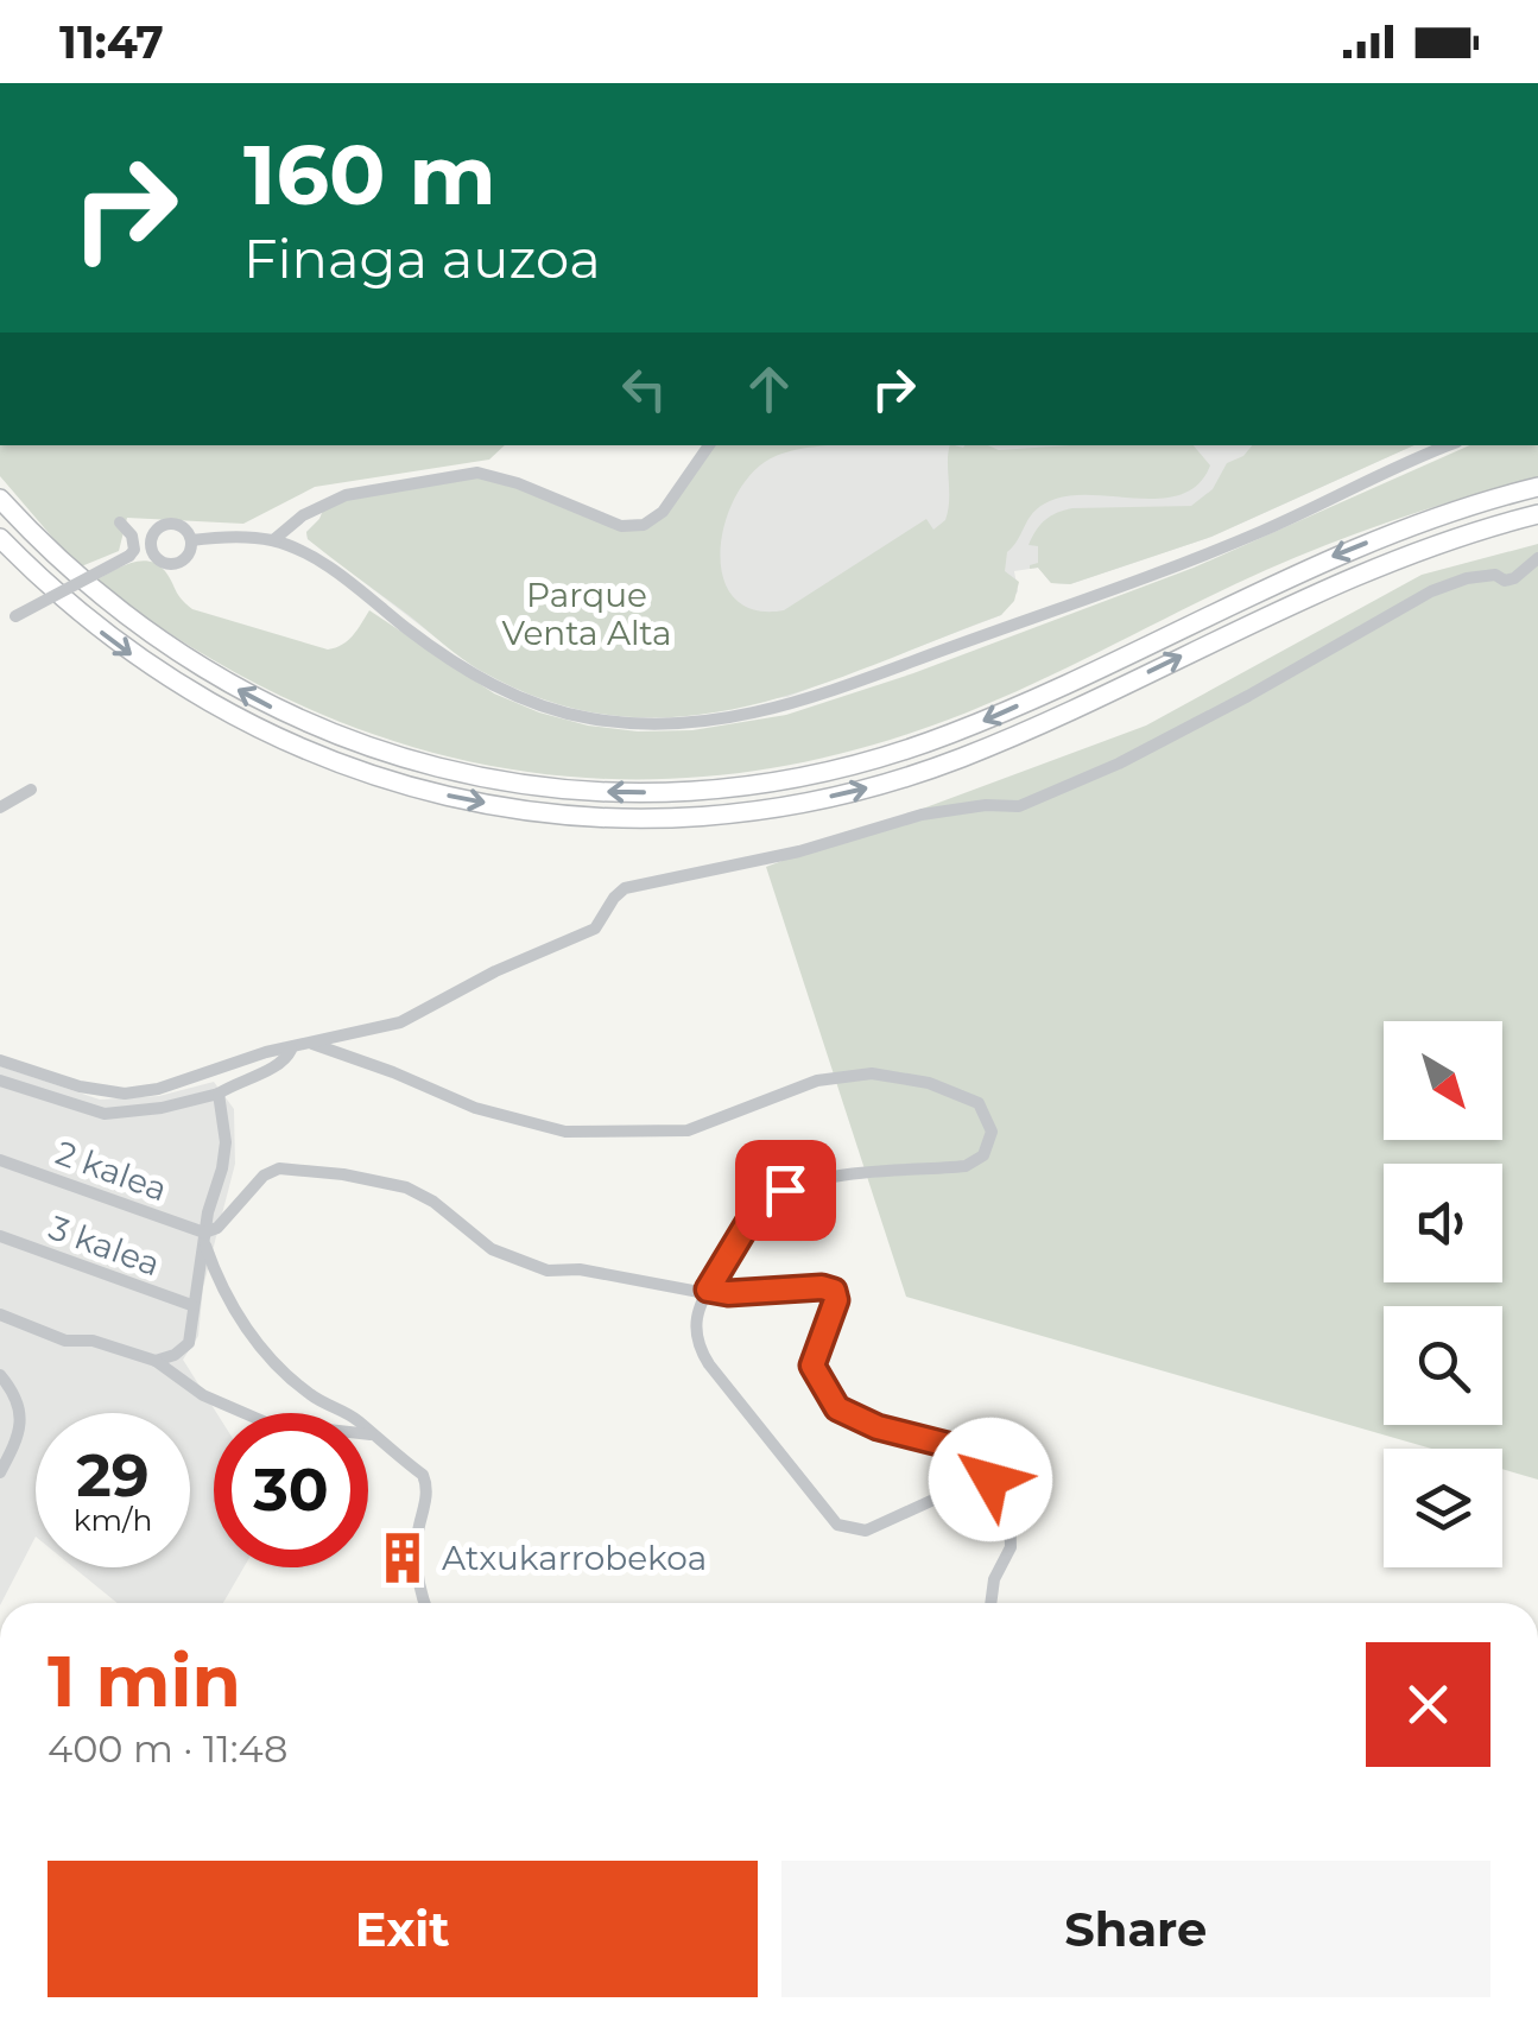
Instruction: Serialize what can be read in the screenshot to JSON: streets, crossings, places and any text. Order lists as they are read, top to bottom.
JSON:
{
  "streets": {
    "street": ["2 kalea", "3 kalea"]
  },
  "parks": ["Parque Venta Alta"],
  "places": {
    "building": ["Atxukarrobekoa"]
  },
  "north": "bottom right",
  "page": {
    "status": "11:47",
    "turn": ["160 m", "Finaga auzoa"],
    "speed": "29 km/h",
    "limit": "30",
    "heading": ["1 min", "400 m · 11:48"],
    "buttons": ["Exit", "Share"]
  }
}
